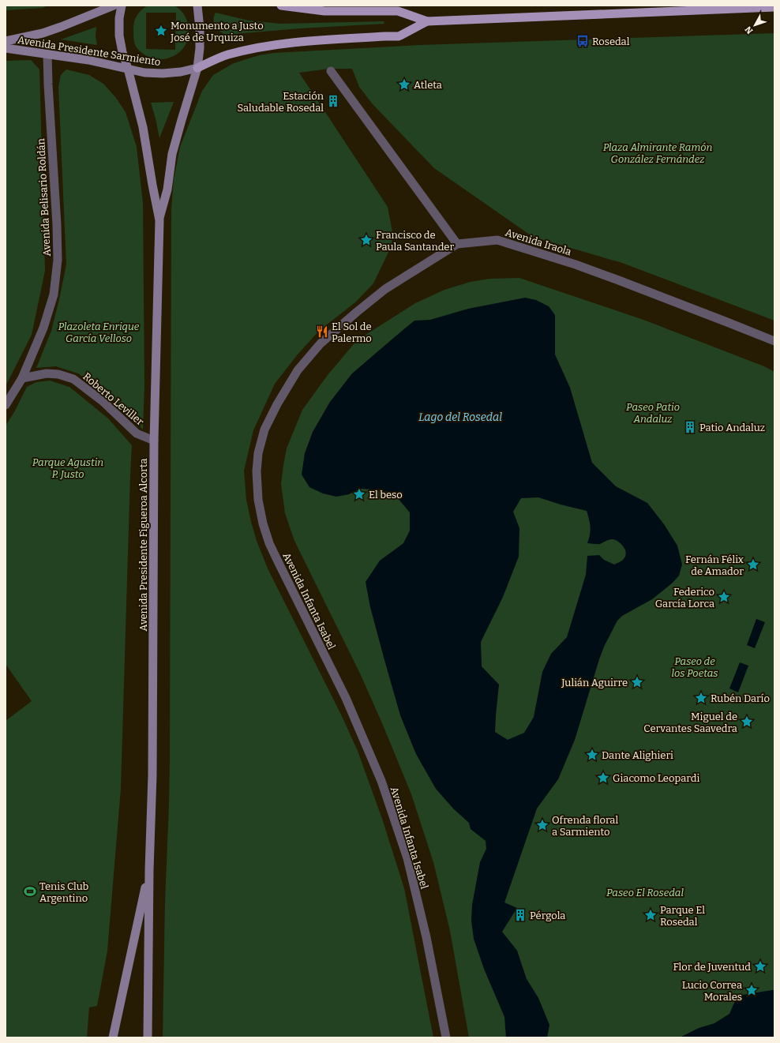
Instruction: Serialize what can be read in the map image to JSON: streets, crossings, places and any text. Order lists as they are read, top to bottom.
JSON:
{
  "streets": {
    "main road": ["Avenida Presidente Sarmiento", "Avenida Presidente Figueroa Alcorta"],
    "street": [
      "Avenida Belisario Roldán",
      "Avenida Iraola",
      "Roberto Leviller",
      "Avenida Infanta Isabel"
    ]
  },
  "crossings": [
    ["Avenida Presidente Sarmiento", "Avenida Belisario Roldán"],
    ["Avenida Presidente Sarmiento", "Avenida Presidente Figueroa Alcorta"],
    ["Avenida Belisario Roldán", "Roberto Leviller"],
    ["Avenida Iraola", "Avenida Infanta Isabel"],
    ["Roberto Leviller", "Avenida Presidente Figueroa Alcorta"]
  ],
  "water": ["Lago del Rosedal"],
  "parks": [
    "Plaza Almirante Ramón González Fernández",
    "Plazoleta Enrique García Velloso",
    "Paseo Patio Andaluz",
    "Parque Agustin P. Justo",
    "Paseo de los Poetas",
    "Paseo El Rosedal"
  ],
  "places": {
    "place": [
      "Monumento a Justo José de Urquiza",
      "Atleta",
      "Francisco de Paula Santander",
      "El beso",
      "Fernán Félix de Amador",
      "Federico García Lorca",
      "Julián Aguirre",
      "Rubén Darío",
      "Miguel de Cervantes Saavedra",
      "Dante Alighieri",
      "Giacomo Leopardi",
      "Ofrenda floral a Sarmiento",
      "Parque El Rosedal",
      "Flor de Juventud",
      "Lucio Correa Morales"
    ],
    "bus stop": ["Rosedal"],
    "building": ["Estación Saludable Rosedal", "Patio Andaluz", "Pérgola"],
    "restaurant": ["El Sol de Palermo"],
    "sports": ["Tenis Club Argentino"]
  },
  "north": "bottom left"
}
